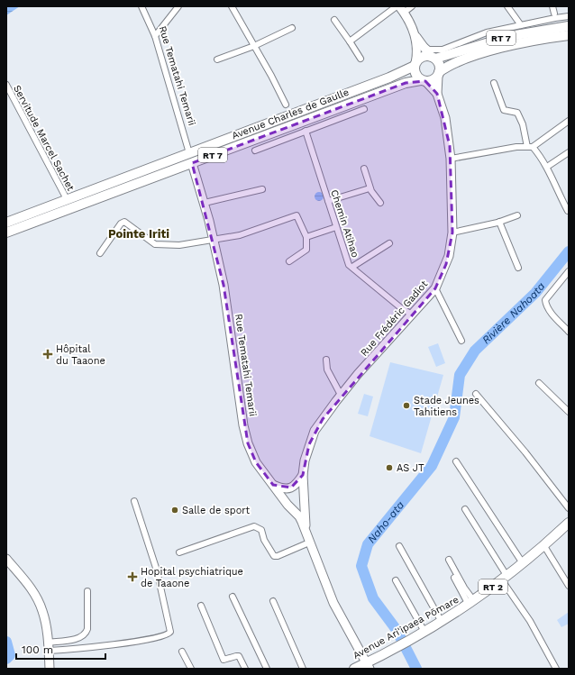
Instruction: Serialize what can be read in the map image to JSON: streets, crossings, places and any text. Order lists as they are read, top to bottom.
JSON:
{
  "streets": {
    "main road": [
      "RT 7",
      "Rue Tematahi Temarii",
      "Avenue Charles de Gaulle",
      "Rue Frédéric Gadiot",
      "RT 2",
      "Avenue Ari'ipaea Pōmare"
    ],
    "street": ["Servitude Marcel Sachet", "Chemin Atihao"]
  },
  "crossings": [
    ["RT 7", "Avenue Charles de Gaulle"],
    ["RT 7", "Rue Frédéric Gadiot"],
    ["Rue Tematahi Temarii", "Avenue Charles de Gaulle"],
    ["Rue Tematahi Temarii", "Rue Frédéric Gadiot"],
    ["Avenue Charles de Gaulle", "Servitude Marcel Sachet"],
    ["Avenue Charles de Gaulle", "Rue Frédéric Gadiot"],
    ["Chemin Atihao", "Rue Frédéric Gadiot"]
  ],
  "districts": ["Pointe Iriti"],
  "water": ["Rivière Nahoata", "Naho-ata"],
  "places": {
    "health": ["Hôpital du Taaone", "Hopital psychiatrique de Taaone"],
    "other": ["Stade Jeunes Tahitiens", "AS JT", "Salle de sport"]
  },
  "scale_bar": "100 m"
}
